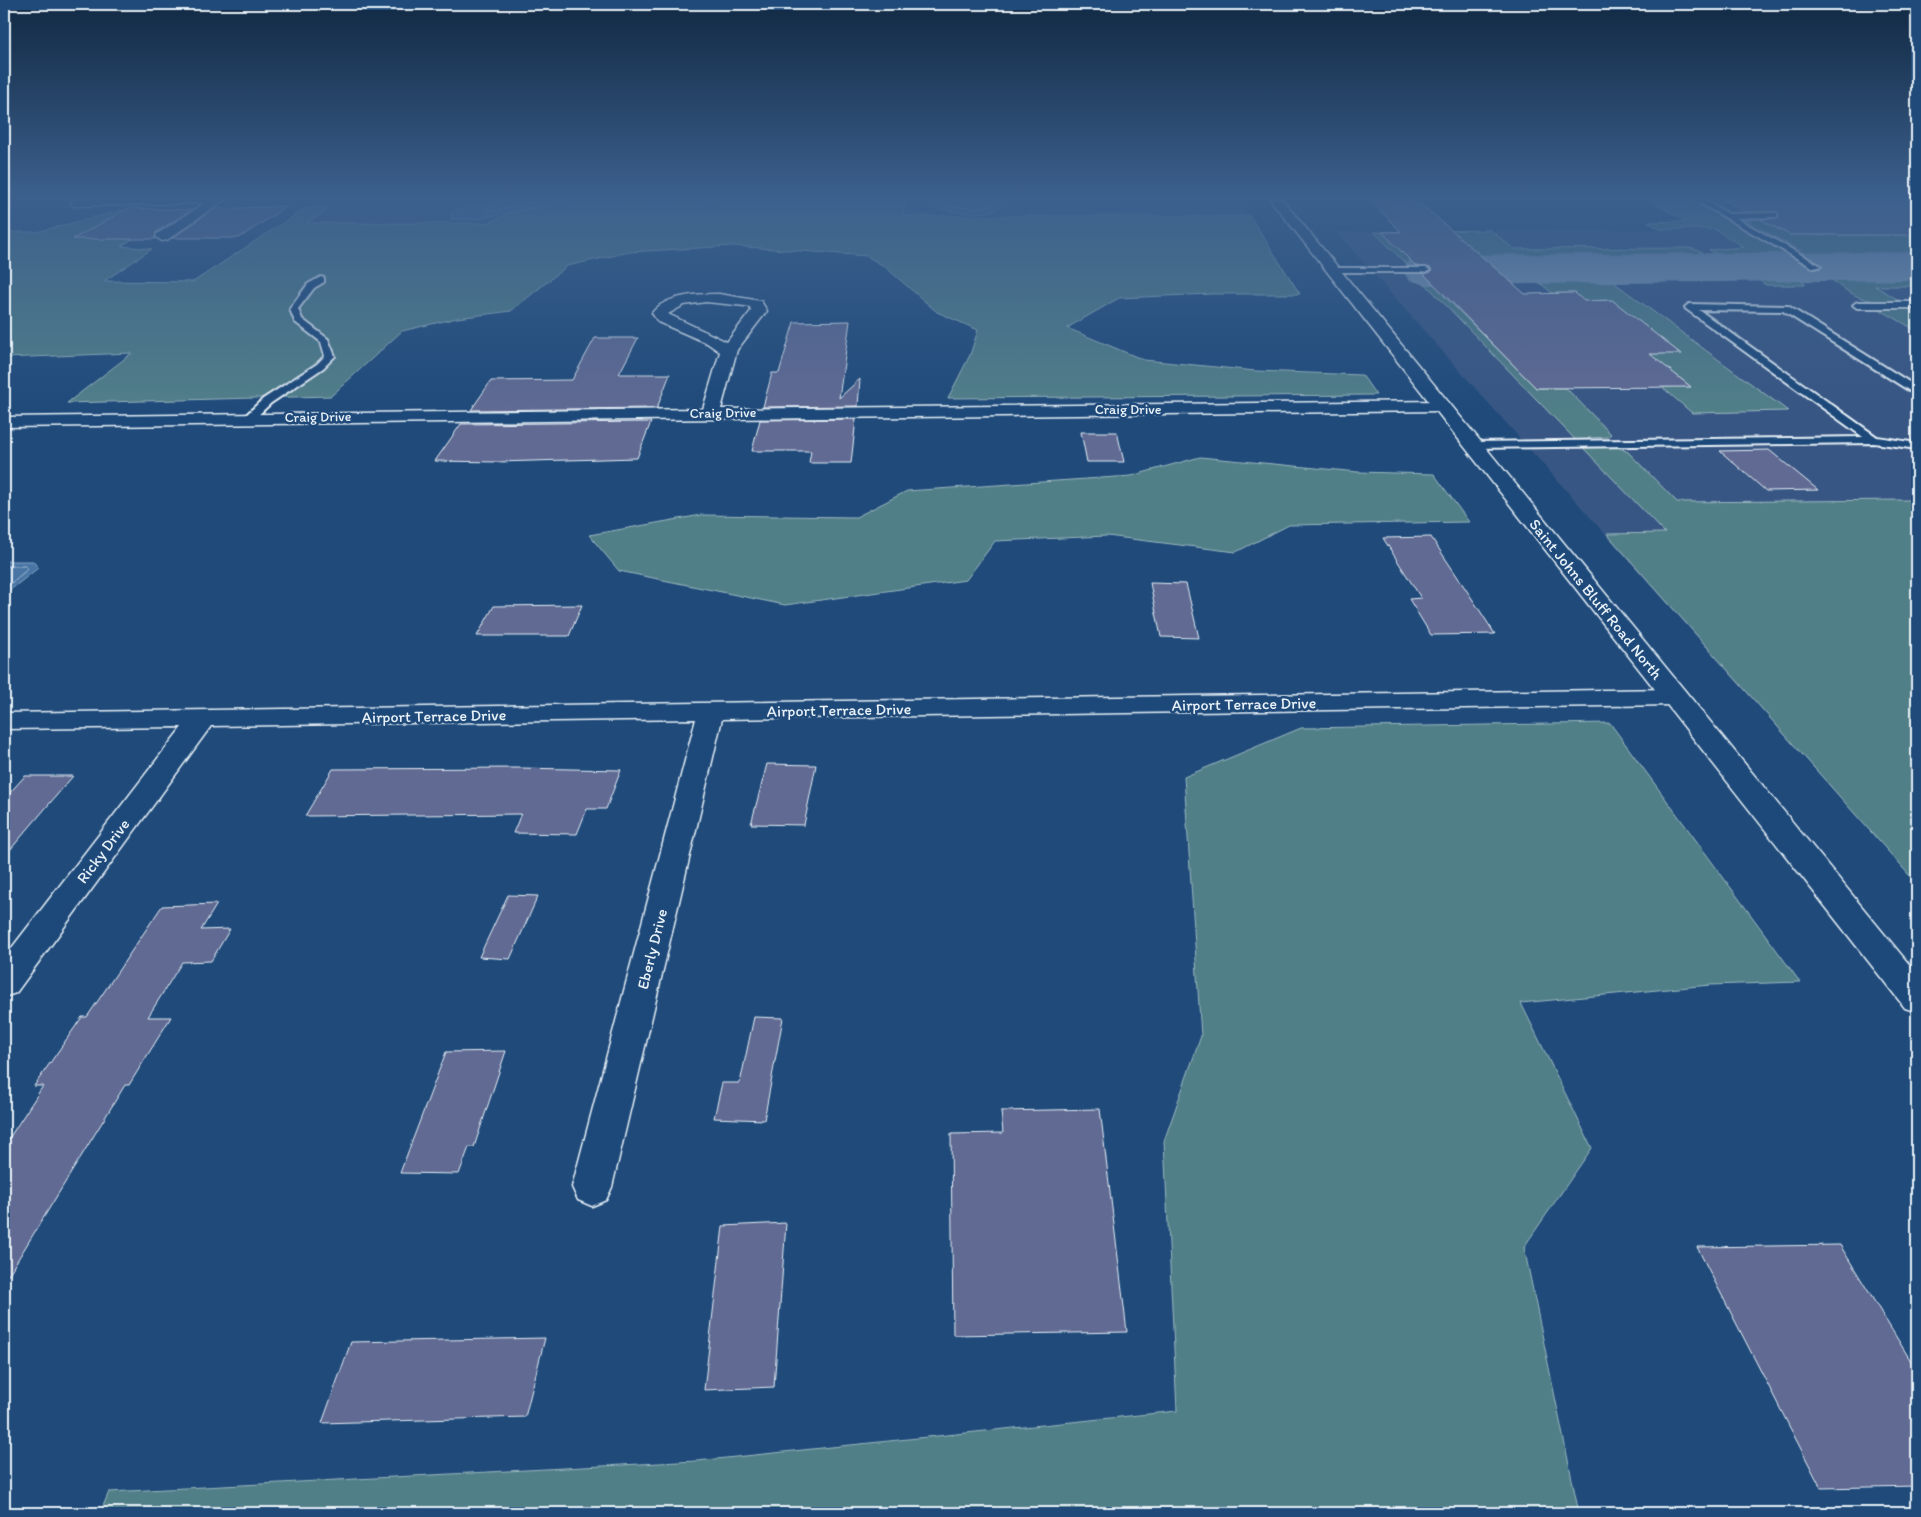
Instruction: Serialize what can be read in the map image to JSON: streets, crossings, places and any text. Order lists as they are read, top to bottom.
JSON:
{
  "streets": {
    "street": [
      "Craig Drive",
      "Saint Johns Bluff Road North",
      "Airport Terrace Drive",
      "Ricky Drive",
      "Eberly Drive"
    ]
  },
  "crossings": [
    ["Craig Drive", "Saint Johns Bluff Road North"],
    ["Saint Johns Bluff Road North", "Airport Terrace Drive"],
    ["Airport Terrace Drive", "Ricky Drive"],
    ["Airport Terrace Drive", "Eberly Drive"]
  ]
}
